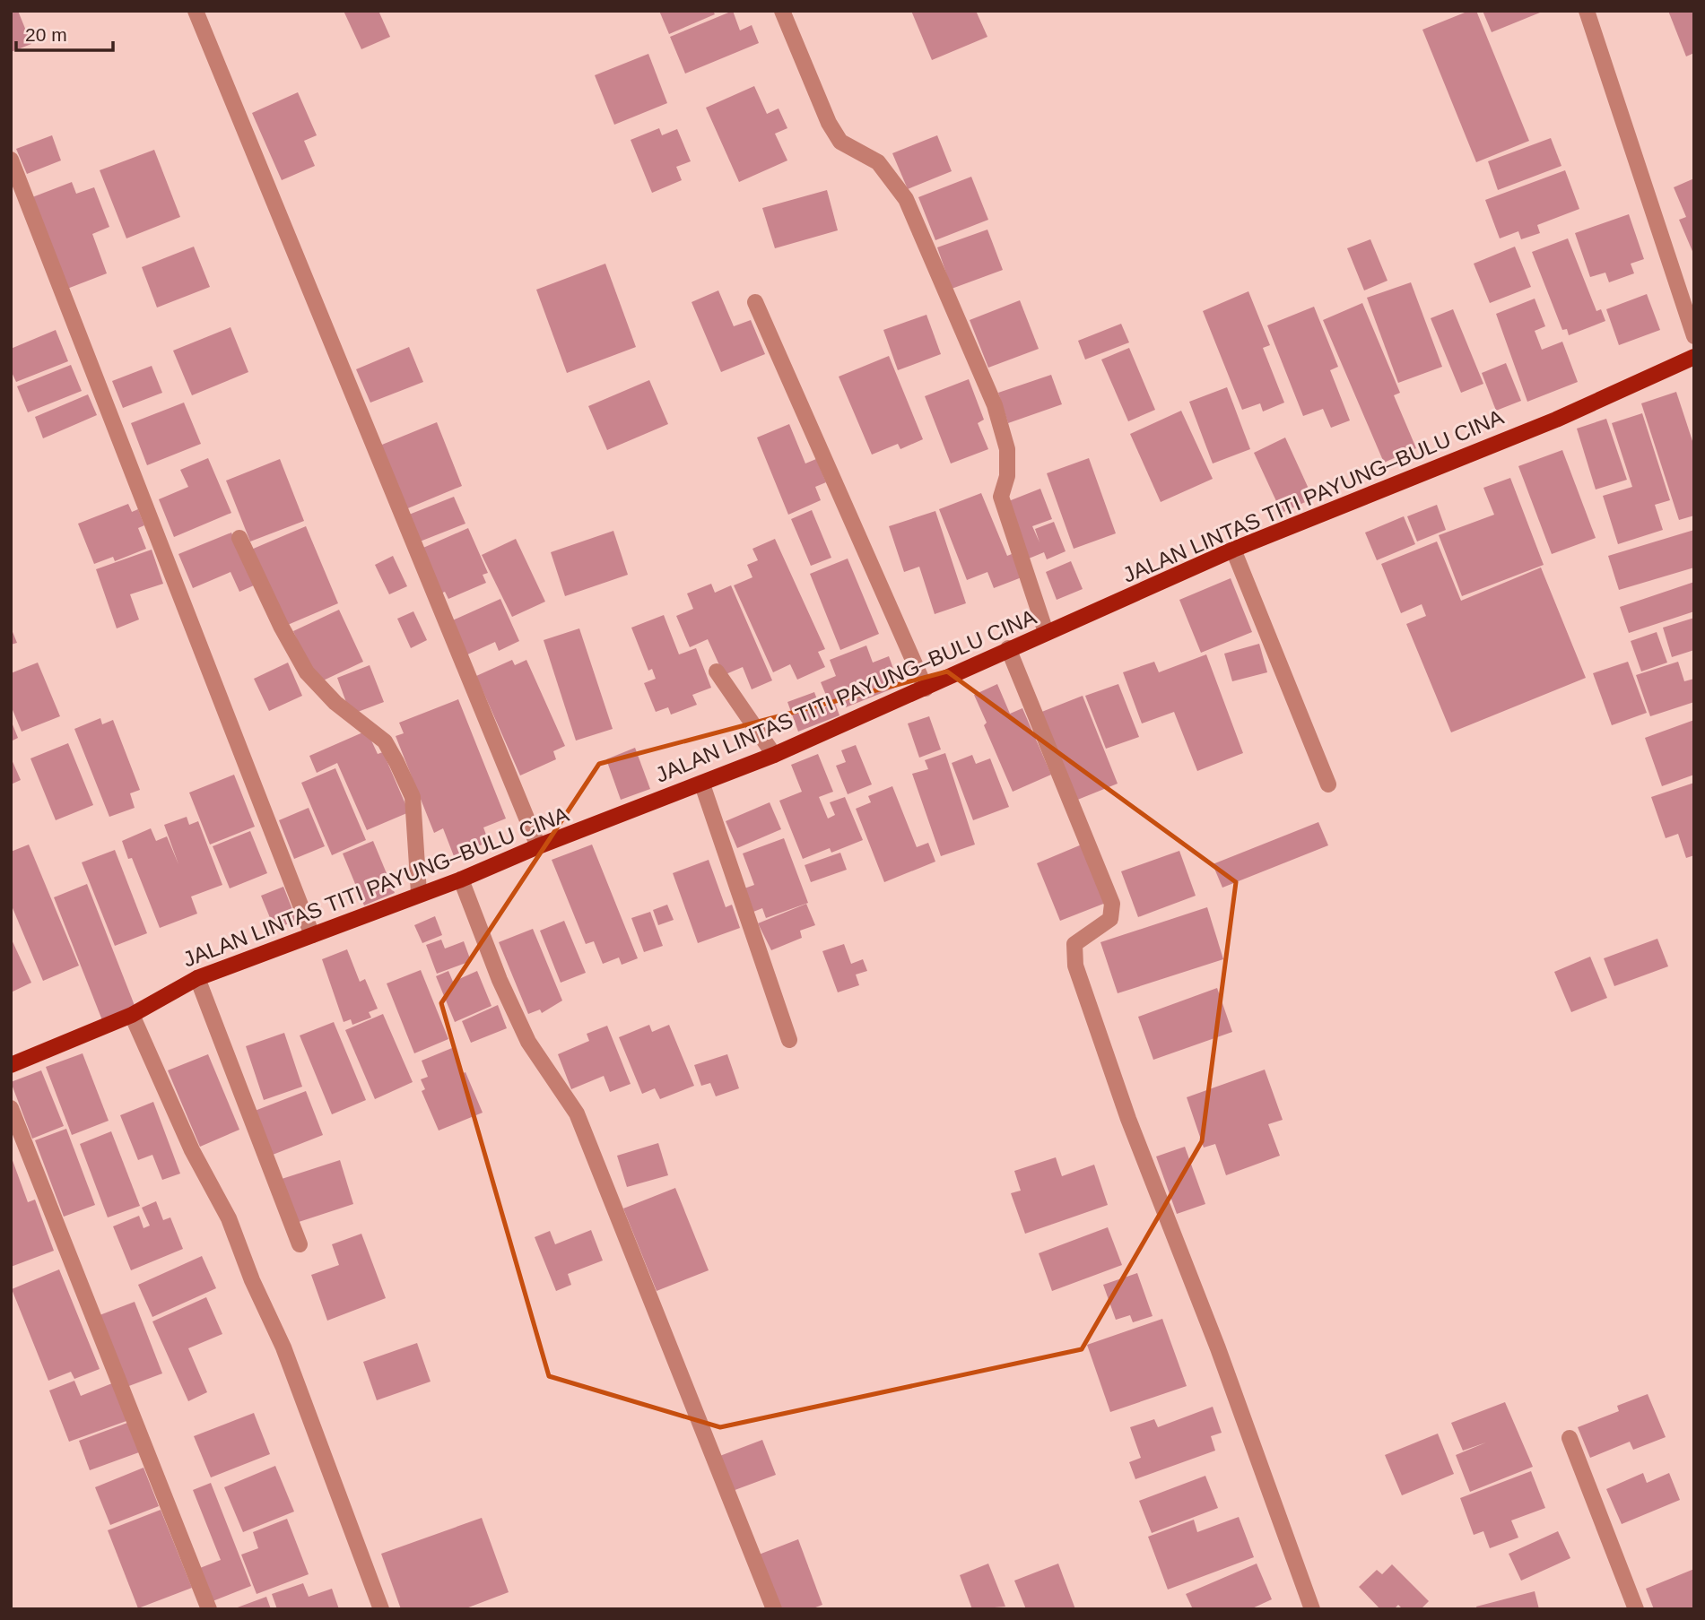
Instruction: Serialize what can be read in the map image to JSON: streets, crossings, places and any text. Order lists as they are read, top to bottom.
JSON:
{
  "streets": {
    "main road": ["JALAN LINTAS TITI PAYUNG–BULU CINA"]
  },
  "scale_bar": "20 m"
}
